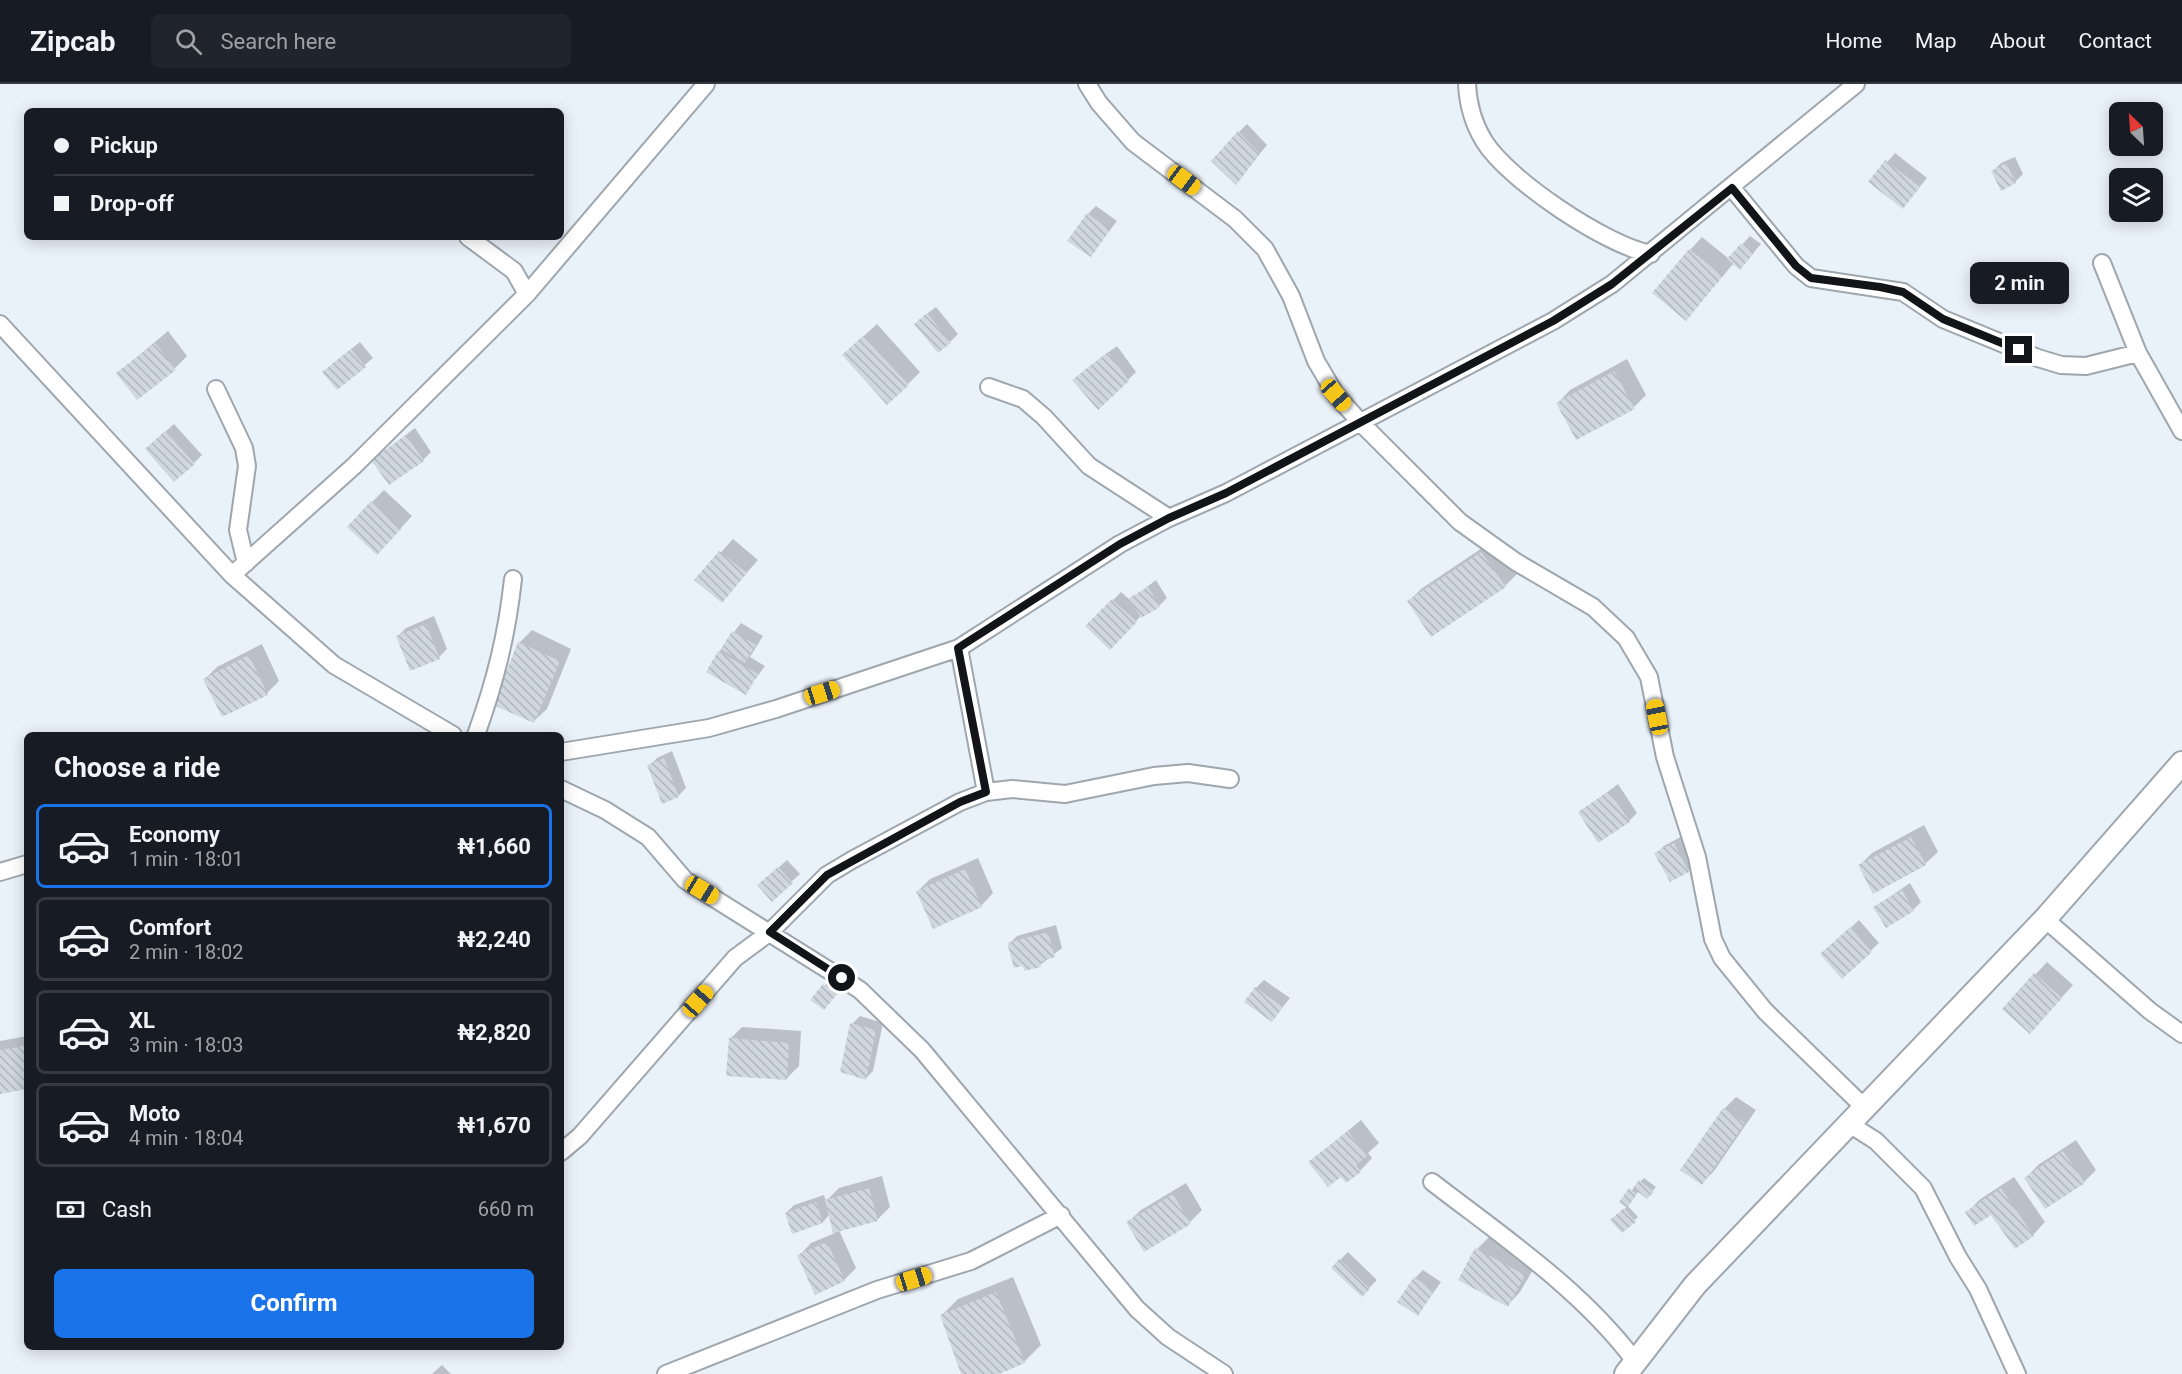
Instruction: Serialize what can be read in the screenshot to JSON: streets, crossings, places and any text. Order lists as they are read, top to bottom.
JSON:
{
  "north": "top left",
  "page": {
    "header": "Zipcab",
    "search": "Search here",
    "nav": [
      "Home",
      "Map",
      "About",
      "Contact"
    ],
    "banner": ["Pickup", "Drop-off"],
    "bubble": "2 min",
    "heading": "Choose a ride",
    "list": [
      {
        "name": "Economy",
        "note": "1 min · 18:01",
        "value": "₦1,660"
      },
      {
        "name": "Comfort",
        "note": "2 min · 18:02",
        "value": "₦2,240"
      },
      {
        "name": "XL",
        "note": "3 min · 18:03",
        "value": "₦2,820"
      },
      {
        "name": "Moto",
        "note": "4 min · 18:04",
        "value": "₦1,670"
      }
    ],
    "pay": ["Cash", "660 m"],
    "buttons": "Confirm"
  }
}
